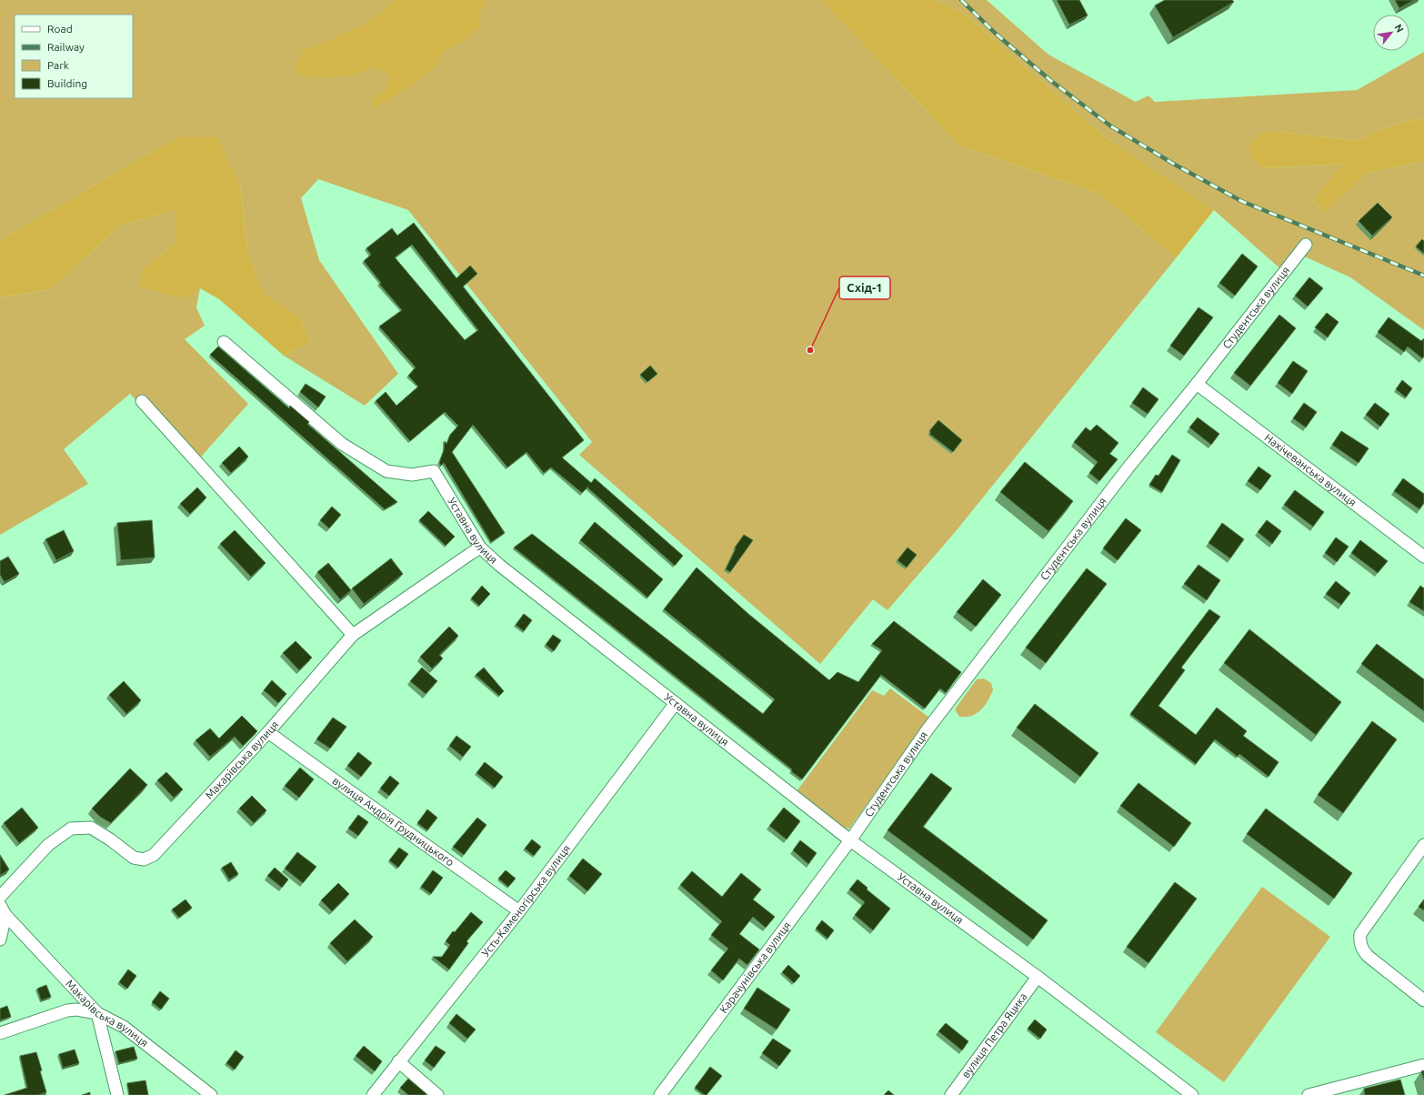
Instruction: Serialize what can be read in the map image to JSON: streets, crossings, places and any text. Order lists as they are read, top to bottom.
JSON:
{
  "streets": {
    "street": [
      "Студентська вулиця",
      "Нахічеванська вулиця",
      "Уставна вулиця",
      "Макарівська вулиця",
      "вулиця Андрія Грудницького",
      "Усть-Каменогірська вулиця",
      "Карачунівська вулиця",
      "вулиця Петра Яцика"
    ]
  },
  "crossings": [
    ["Студентська вулиця", "Нахічеванська вулиця"],
    ["Студентська вулиця", "Уставна вулиця"],
    ["Студентська вулиця", "Карачунівська вулиця"],
    ["Уставна вулиця", "Макарівська вулиця"],
    ["Уставна вулиця", "Усть-Каменогірська вулиця"],
    ["Уставна вулиця", "Карачунівська вулиця"],
    ["Уставна вулиця", "вулиця Петра Яцика"],
    ["Макарівська вулиця", "вулиця Андрія Грудницького"],
    ["вулиця Андрія Грудницького", "Усть-Каменогірська вулиця"]
  ],
  "places": ["Схід-1"],
  "legend": [
    "Road",
    "Railway",
    "Park",
    "Building"
  ],
  "north": "top right"
}
